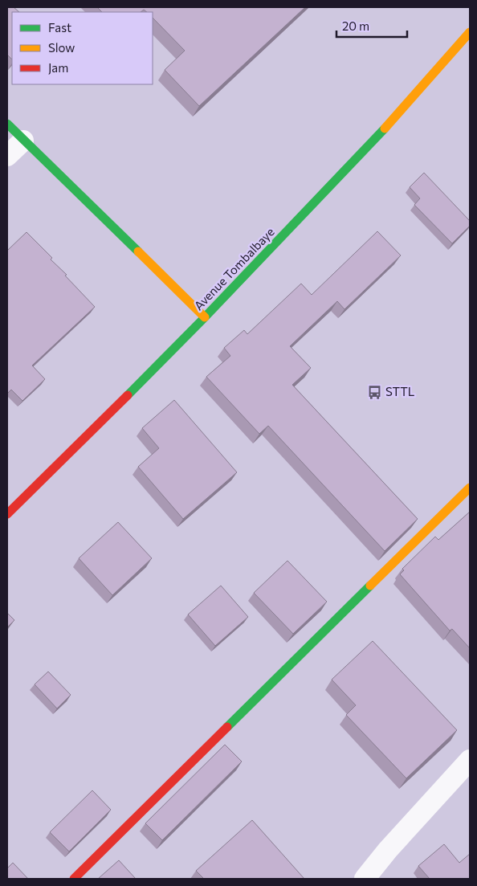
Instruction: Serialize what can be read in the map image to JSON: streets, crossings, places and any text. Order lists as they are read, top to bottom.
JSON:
{
  "streets": {
    "street": ["Avenue Tombalbaye"]
  },
  "places": {
    "bus stop": ["STTL"]
  },
  "legend": ["Fast", "Slow", "Jam"],
  "scale_bar": "20 m"
}
